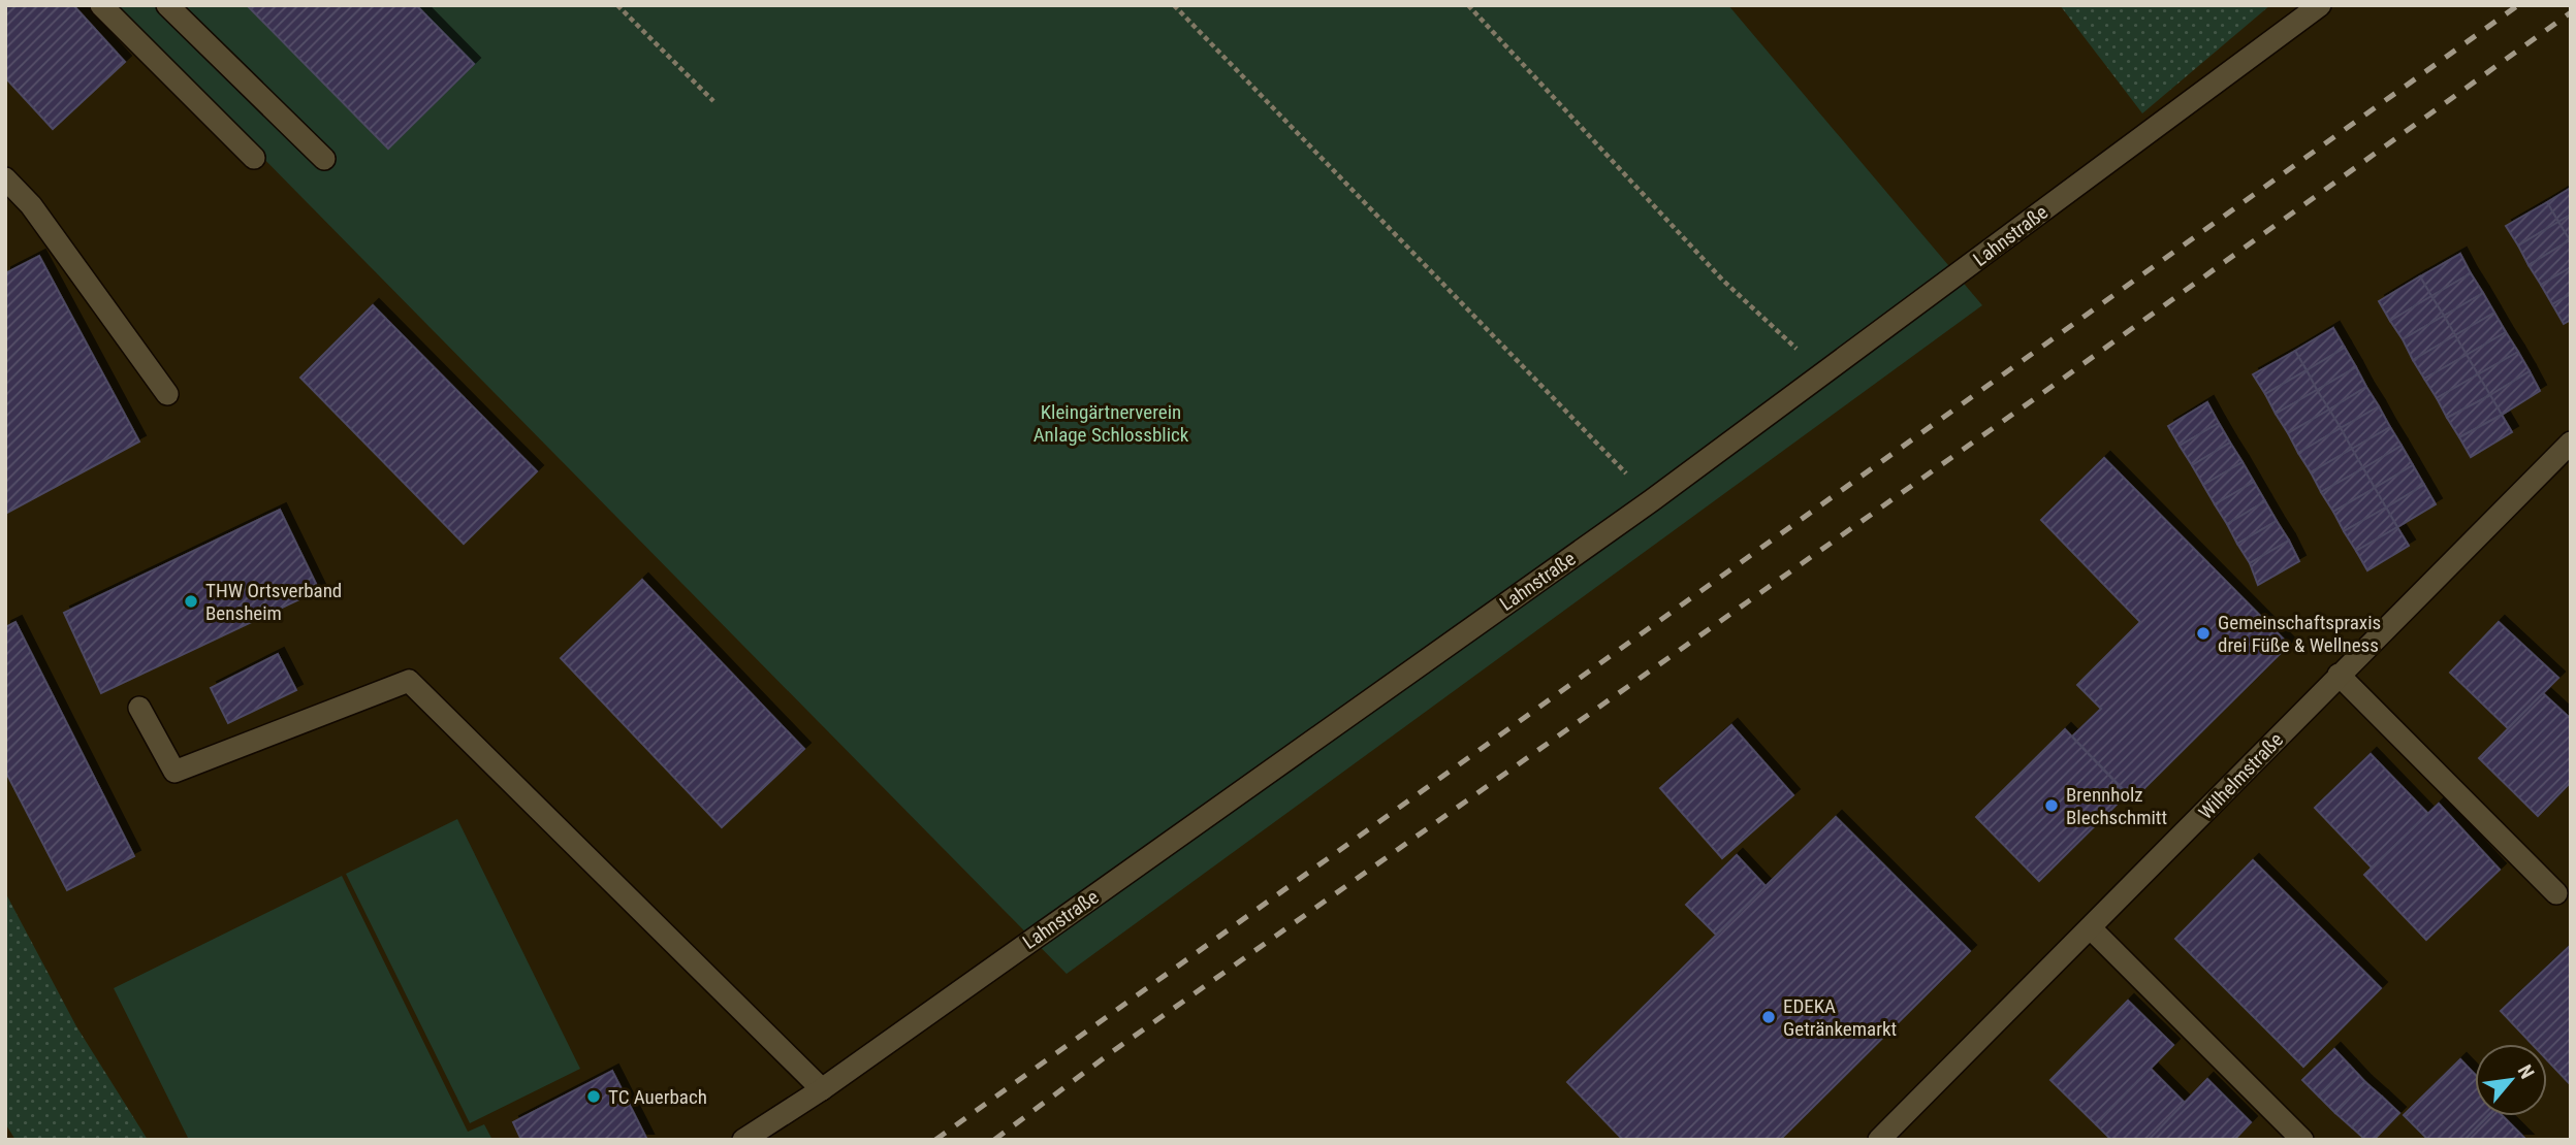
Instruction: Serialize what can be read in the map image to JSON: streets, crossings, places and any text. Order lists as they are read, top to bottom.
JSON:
{
  "streets": {
    "street": ["Lahnstraße", "Wilhelmstraße"]
  },
  "parks": ["Kleingärtnerverein Anlage Schlossblick"],
  "places": [
    "THW Ortsverband Bensheim",
    "Gemeinschaftspraxis drei Füße & Wellness",
    "Brennholz Blechschmitt",
    "EDEKA Getränkemarkt",
    "TC Auerbach"
  ],
  "north": "top right"
}
